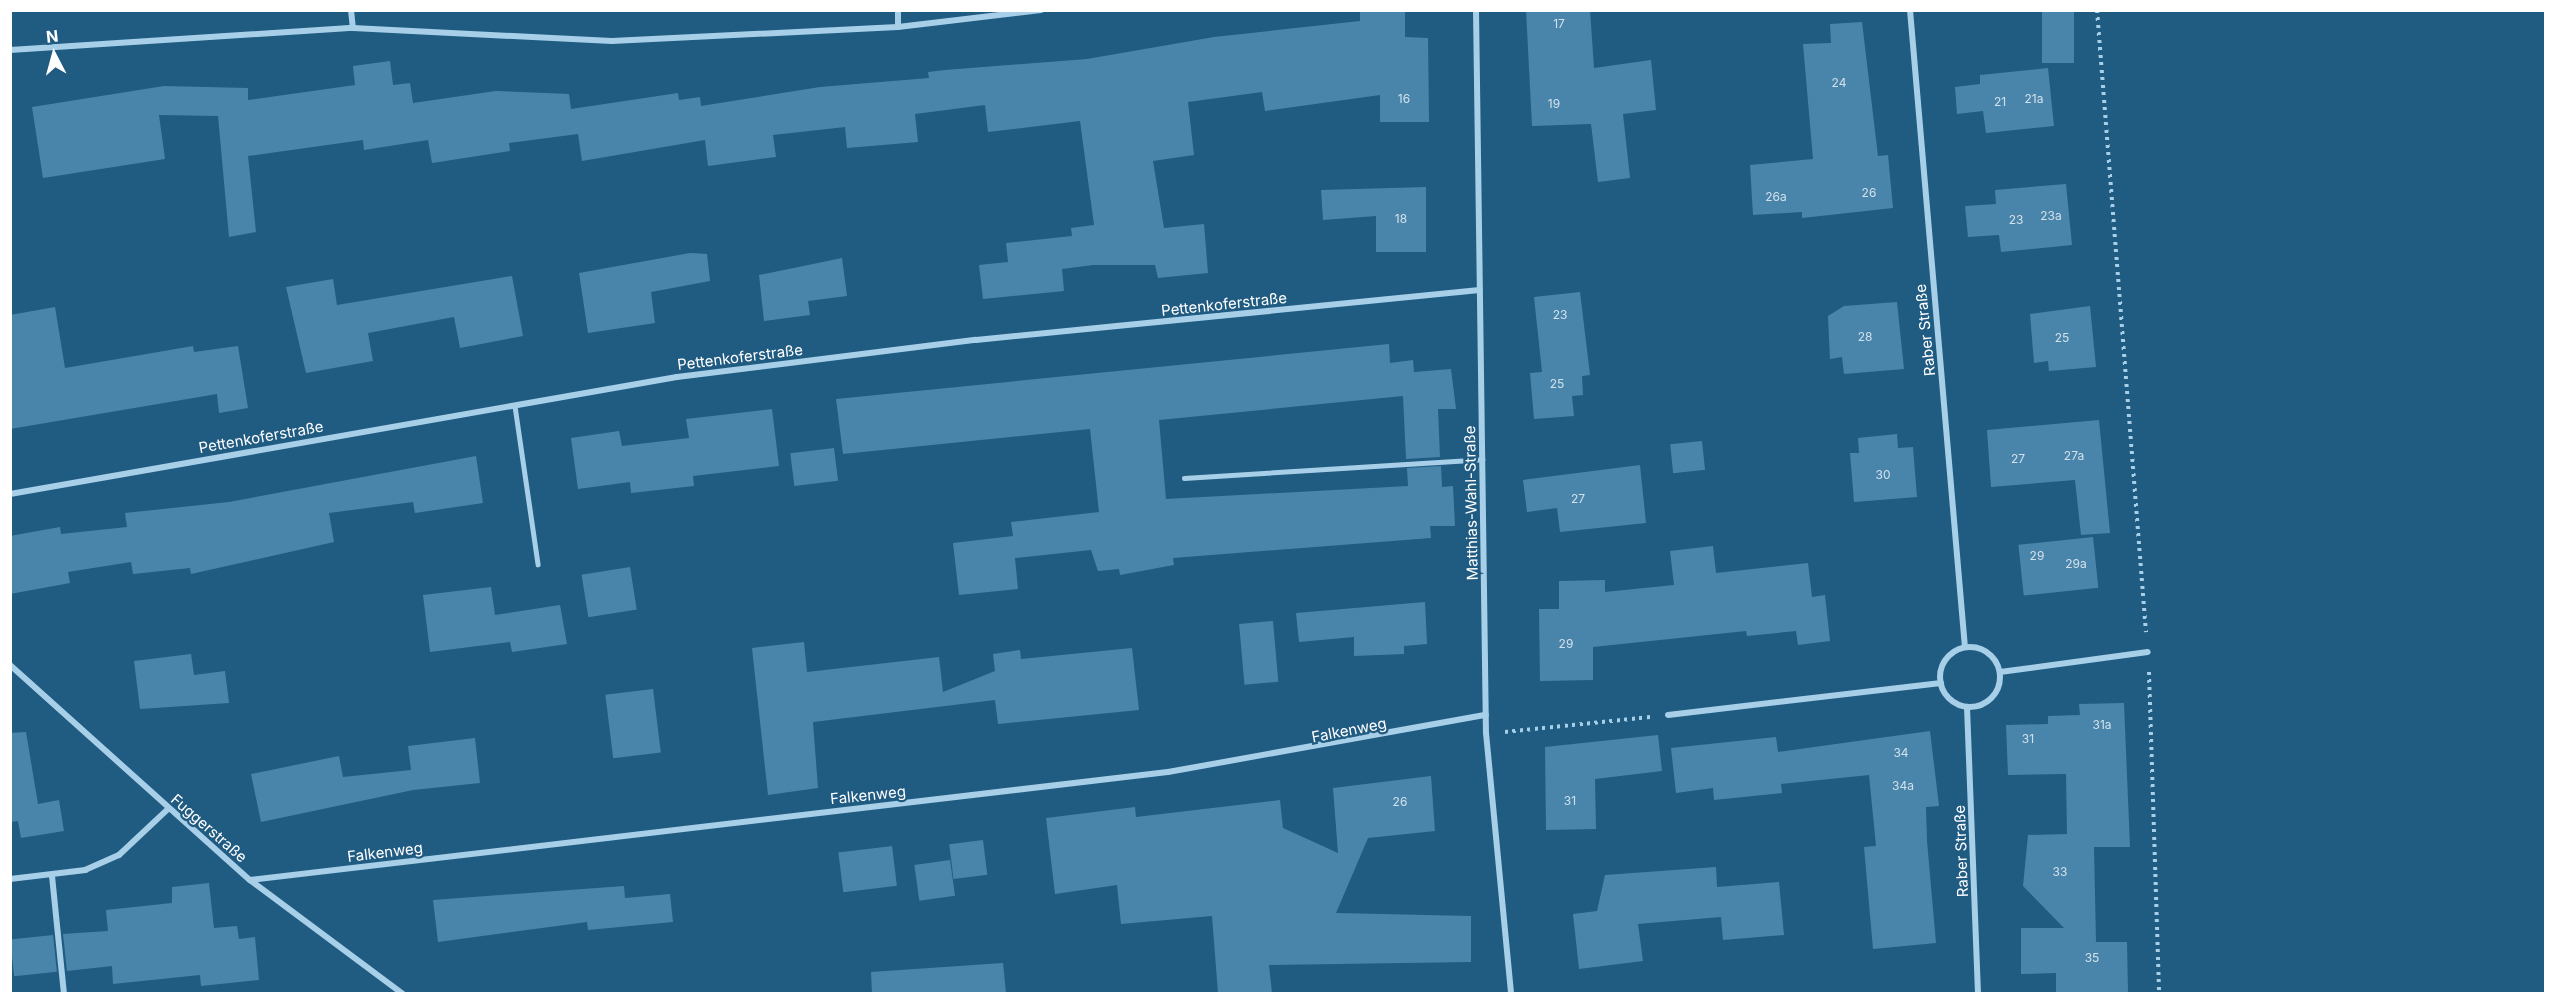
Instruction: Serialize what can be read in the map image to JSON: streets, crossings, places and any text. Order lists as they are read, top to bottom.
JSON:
{
  "streets": {
    "street": [
      "Pettenkoferstraße",
      "Raber Straße",
      "Matthias-Wahl-Straße",
      "Falkenweg",
      "Fuggerstraße"
    ]
  },
  "crossings": [
    ["Pettenkoferstraße", "Matthias-Wahl-Straße"],
    ["Matthias-Wahl-Straße", "Falkenweg"],
    ["Falkenweg", "Fuggerstraße"]
  ],
  "house_numbers": [
    "17",
    "24",
    "16",
    "21a",
    "21",
    "19",
    "26",
    "26a",
    "23a",
    "18",
    "23",
    "23",
    "28",
    "25",
    "25",
    "27a",
    "27",
    "30",
    "27",
    "29",
    "29a",
    "29",
    "31a",
    "31",
    "34",
    "34a",
    "31",
    "26",
    "33",
    "35"
  ],
  "north": "top"
}
